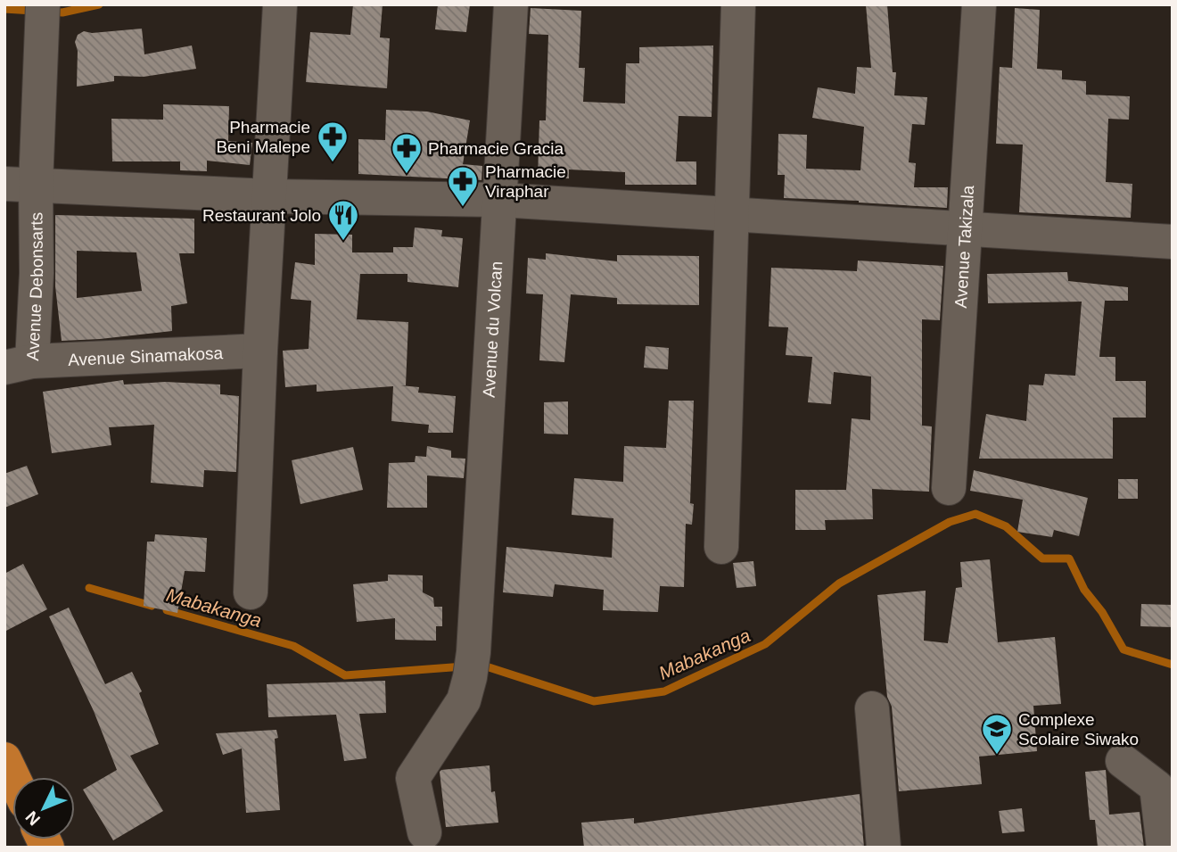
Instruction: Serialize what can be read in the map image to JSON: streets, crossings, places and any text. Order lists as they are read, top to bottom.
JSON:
{
  "streets": {
    "street": [
      "Avenue Takizala",
      "Avenue Debonsarts",
      "Avenue du Volcan",
      "Avenue Sinamakosa"
    ]
  },
  "crossings": [
    ["Avenue Debonsarts", "Avenue Sinamakosa"]
  ],
  "water": ["Mabakanga"],
  "places": {
    "pharmacy": ["Pharmacie Beni Malepe", "Pharmacie Gracia", "Pharmacie Viraphar"],
    "restaurant": ["Restaurant Jolo"],
    "school or university": ["Complexe Scolaire Siwako"]
  },
  "north": "bottom left"
}
